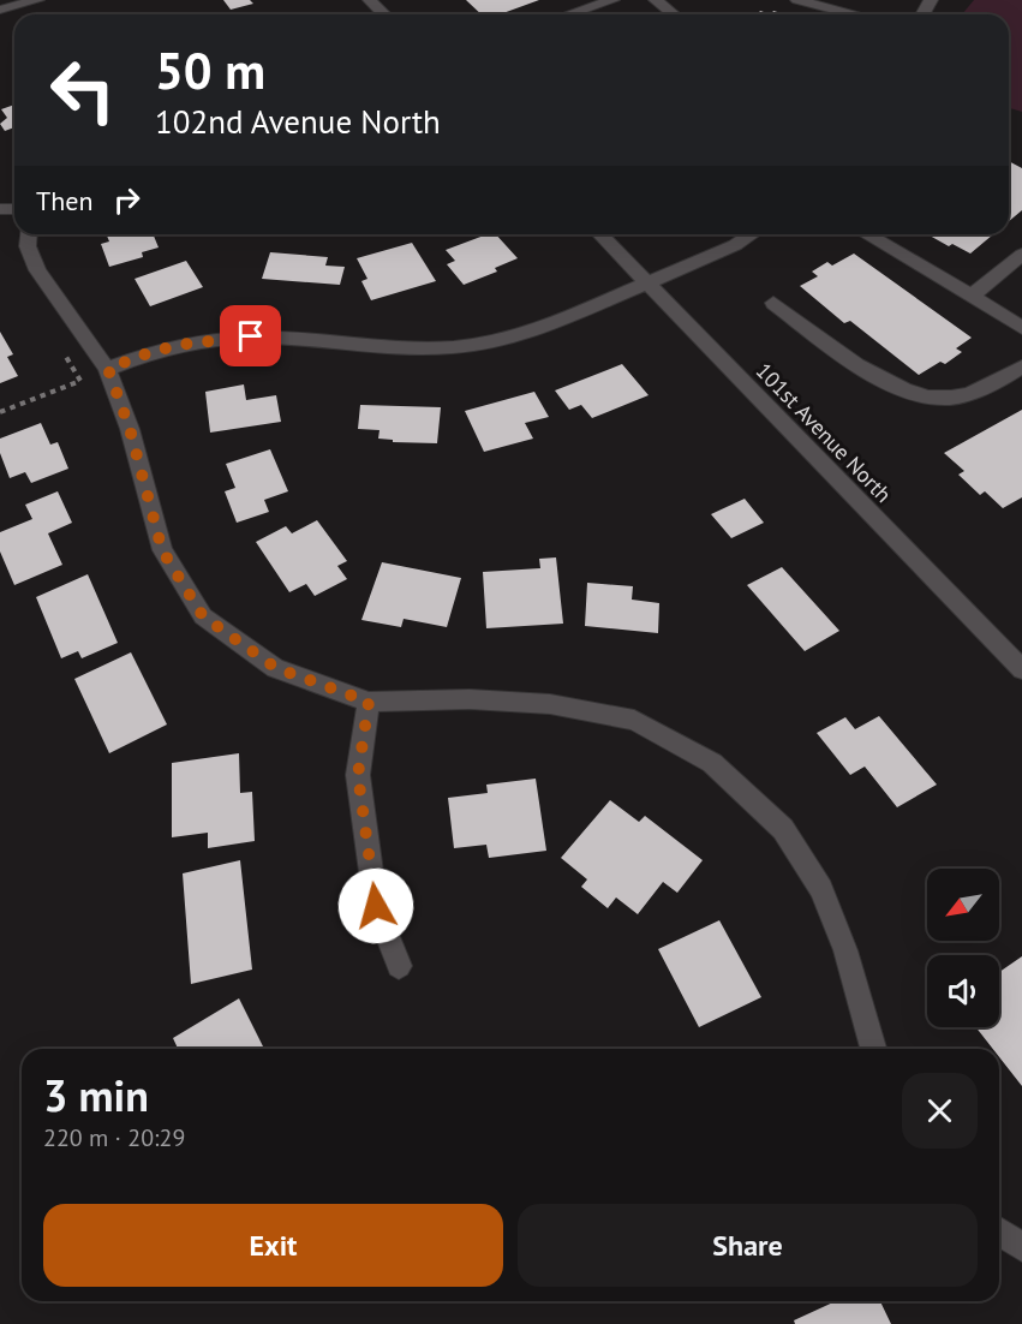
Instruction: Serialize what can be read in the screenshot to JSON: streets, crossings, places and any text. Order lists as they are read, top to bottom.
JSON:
{
  "streets": {
    "street": ["101st Avenue North"]
  },
  "north": "bottom left",
  "page": {
    "turn": ["50 m", "102nd Avenue North"],
    "then": "Then",
    "heading": ["3 min", "220 m · 20:29"],
    "buttons": ["Exit", "Share"]
  }
}
